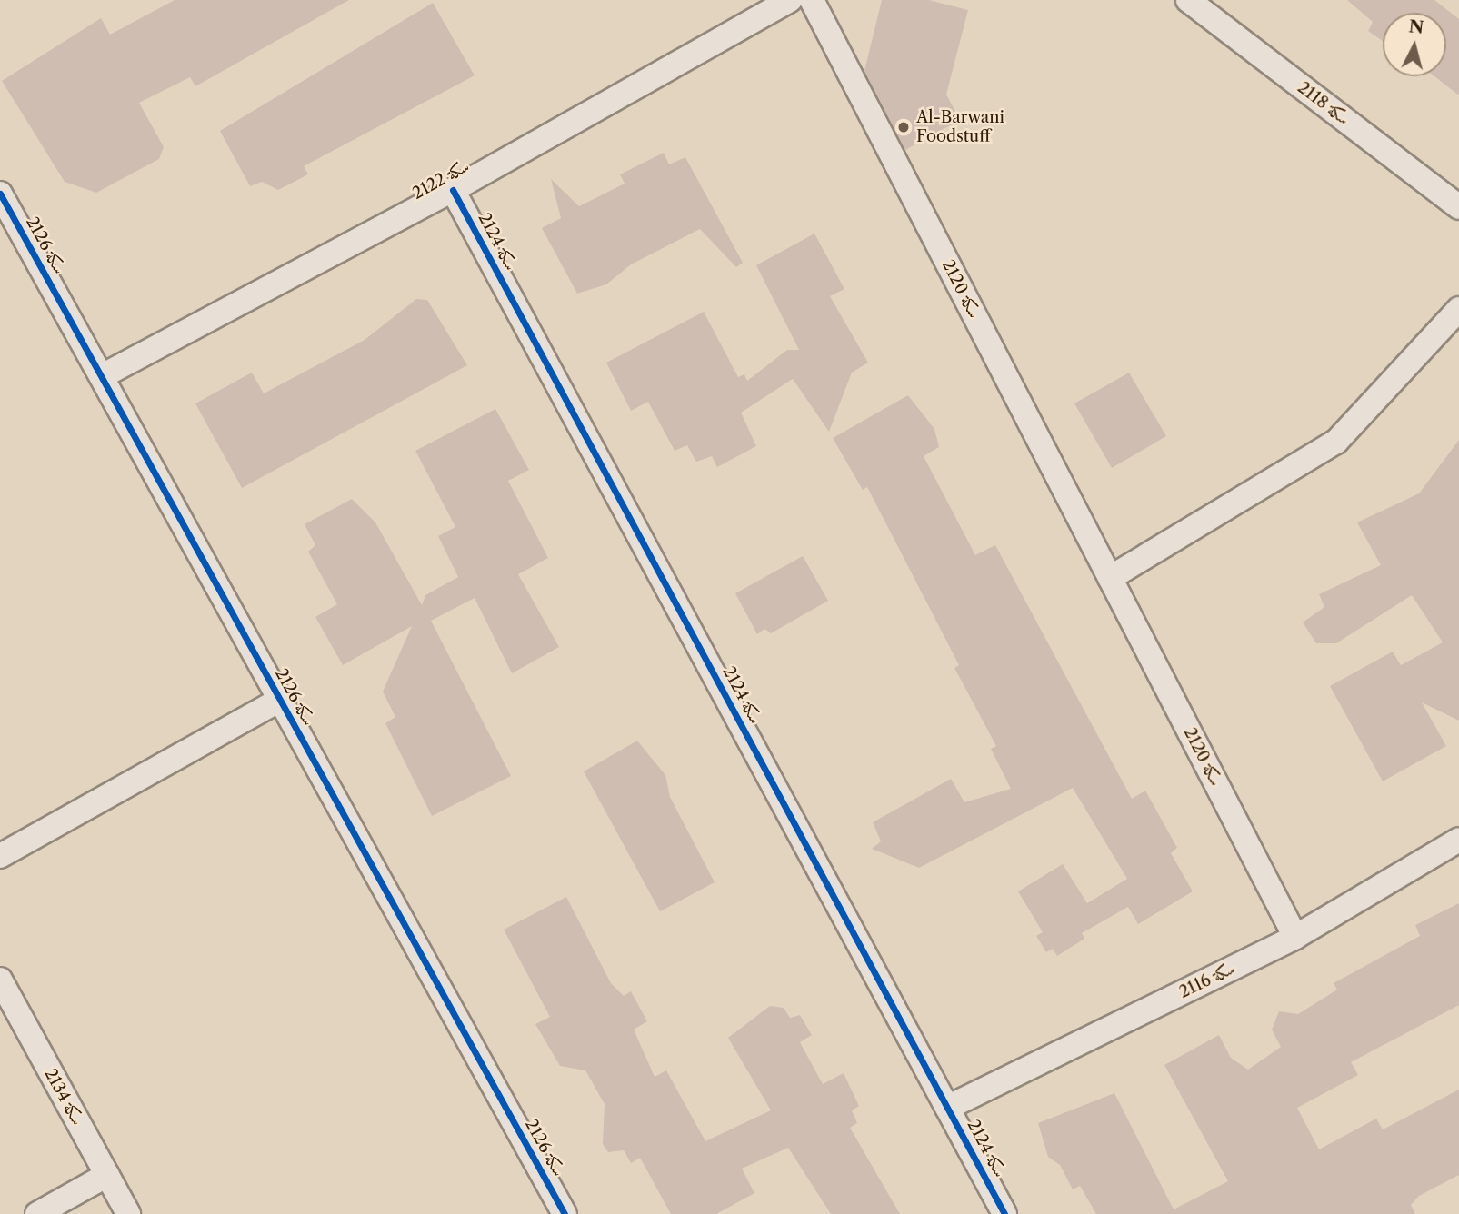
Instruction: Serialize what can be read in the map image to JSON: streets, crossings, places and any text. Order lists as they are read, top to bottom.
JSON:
{
  "streets": {
    "street": [
      "سكة 2118",
      "سكة 2122",
      "سكة 2124",
      "سكة 2126",
      "سكة 2120",
      "سكة 2116",
      "سكة 2134"
    ]
  },
  "crossings": [
    ["سكة 2122", "سكة 2124"],
    ["سكة 2122", "سكة 2126"],
    ["سكة 2124", "سكة 2116"],
    ["سكة 2120", "سكة 2116"]
  ],
  "places": ["Al-Barwani Foodstuff"],
  "north": "top"
}
